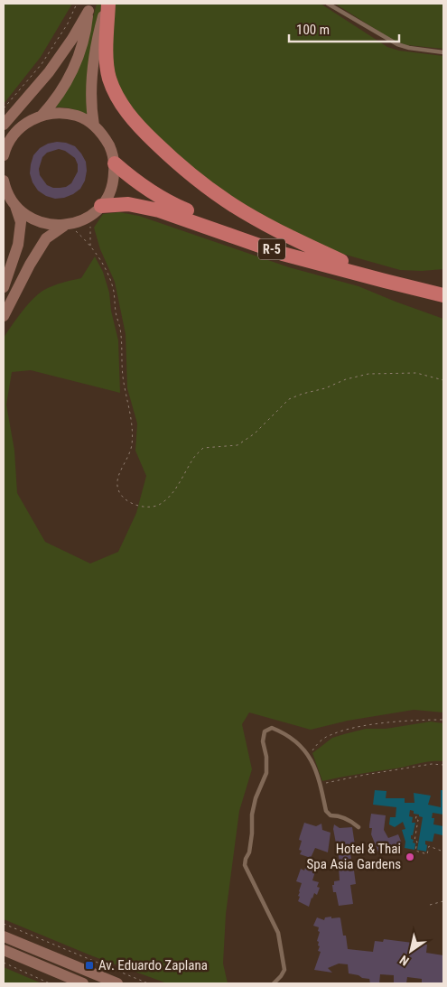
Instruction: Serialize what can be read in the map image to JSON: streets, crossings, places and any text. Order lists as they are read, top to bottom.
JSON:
{
  "streets": {
    "highway": ["R-5"]
  },
  "places": {
    "other": ["Hotel & Thai Spa Asia Gardens"],
    "transit": ["Av. Eduardo Zaplana"]
  },
  "scale_bar": "100 m",
  "north": "bottom left"
}
